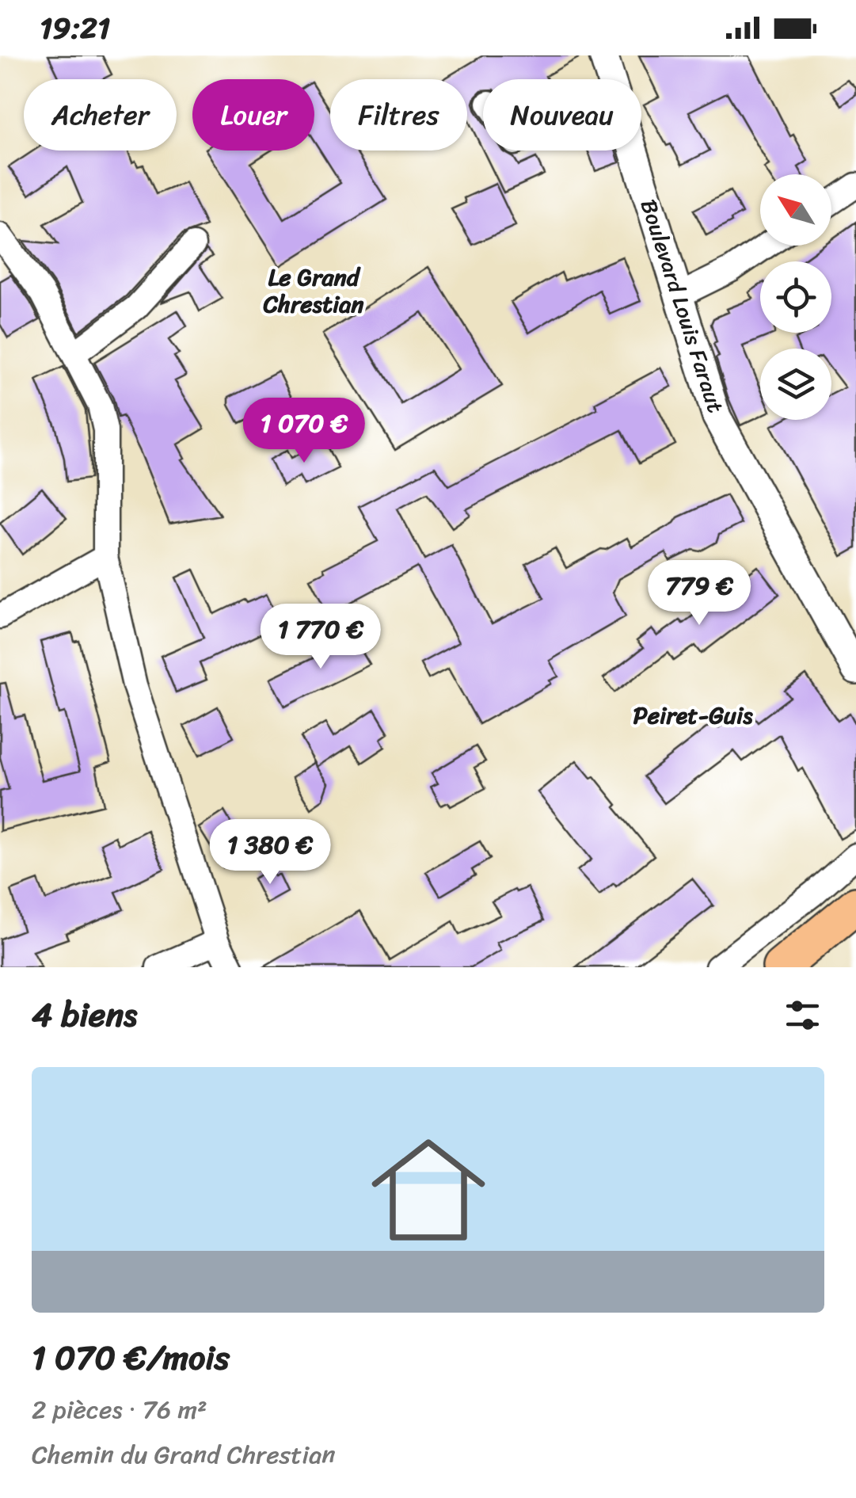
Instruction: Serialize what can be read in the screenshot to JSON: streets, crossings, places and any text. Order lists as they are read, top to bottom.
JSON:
{
  "streets": {
    "street": ["Boulevard Louis Faraut"]
  },
  "districts": ["Le Grand Chrestian", "Peiret-Guis"],
  "north": "top left",
  "page": {
    "status": "19:21",
    "chip": [
      "Acheter",
      "Louer",
      "Filtres",
      "Nouveau"
    ],
    "price": [
      "1 070 €",
      "779 €",
      "1 770 €",
      "1 380 €"
    ],
    "heading": "4 biens",
    "list": [
      {
        "name": "1 070 €/mois",
        "note": "2 pièces · 76 m² · Chemin du Grand Chrestian"
      }
    ]
  }
}
